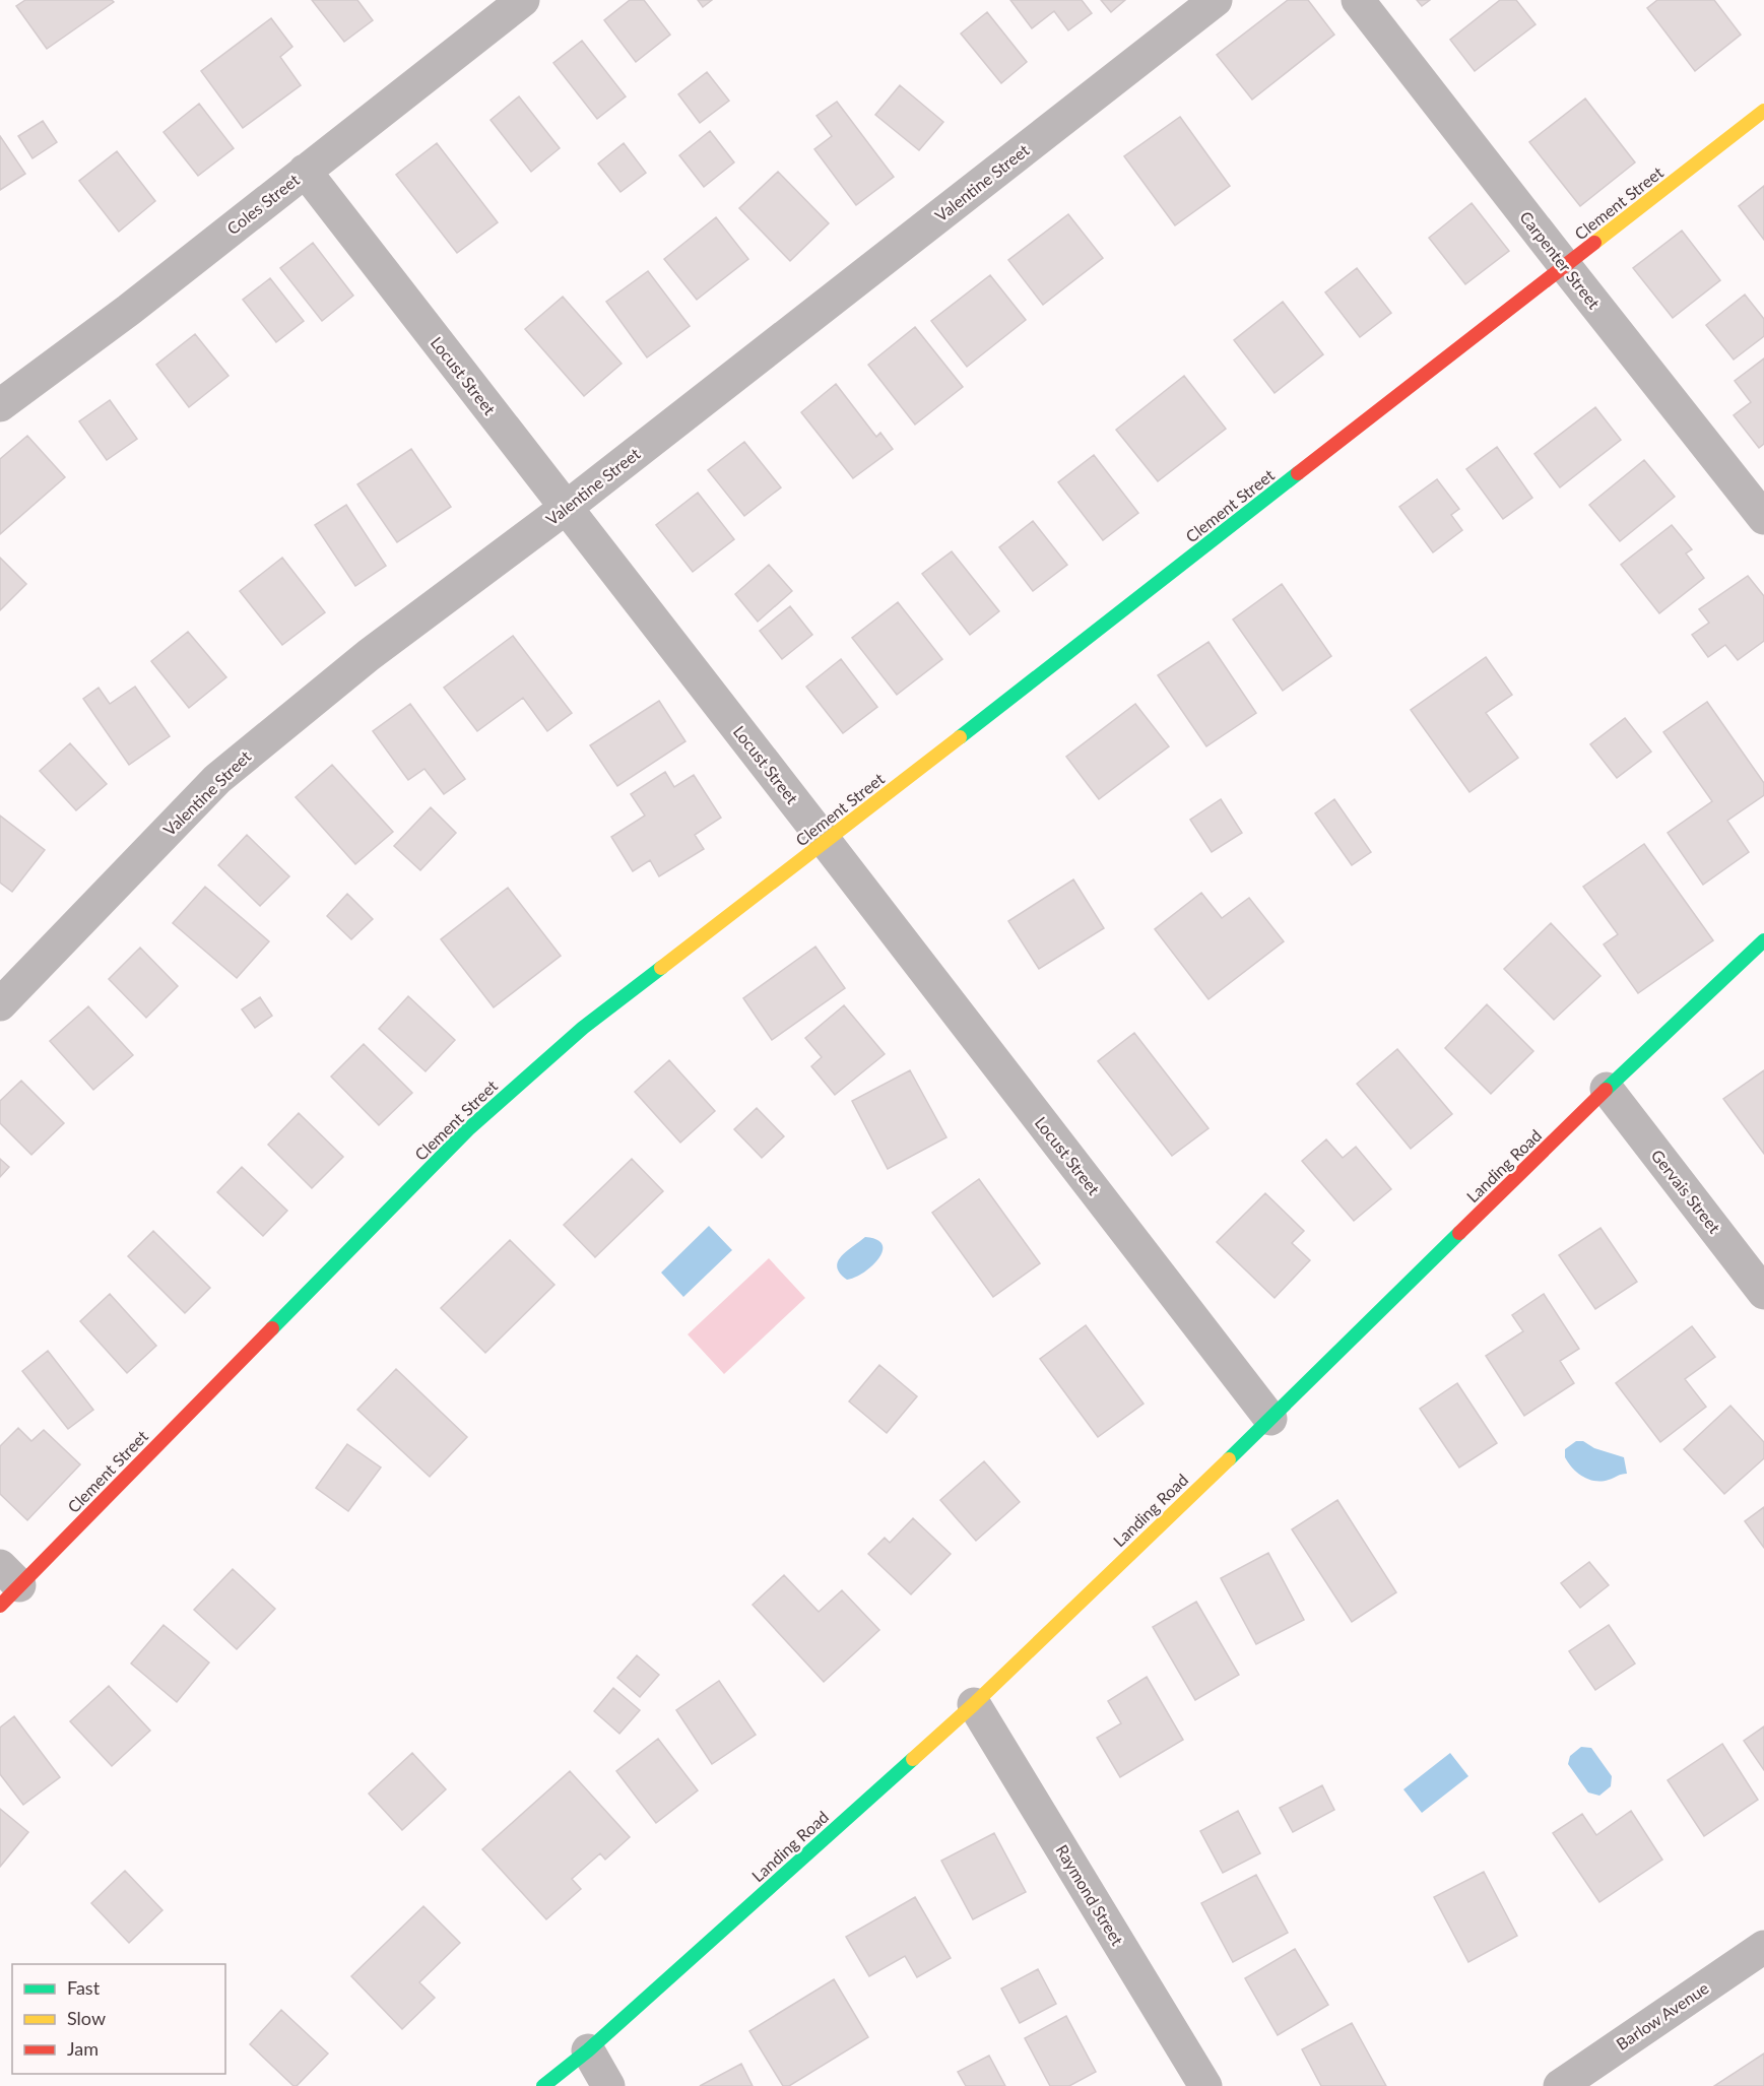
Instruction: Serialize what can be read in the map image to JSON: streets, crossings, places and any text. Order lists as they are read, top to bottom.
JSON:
{
  "streets": {
    "street": [
      "Valentine Street",
      "Clement Street",
      "Coles Street",
      "Carpenter Street",
      "Locust Street",
      "Landing Road",
      "Gervais Street",
      "Raymond Street",
      "Barlow Avenue"
    ]
  },
  "crossings": [
    ["Valentine Street", "Locust Street"],
    ["Clement Street", "Carpenter Street"],
    ["Clement Street", "Locust Street"],
    ["Coles Street", "Locust Street"],
    ["Locust Street", "Landing Road"],
    ["Landing Road", "Gervais Street"],
    ["Landing Road", "Raymond Street"]
  ],
  "legend": ["Fast", "Slow", "Jam"]
}
